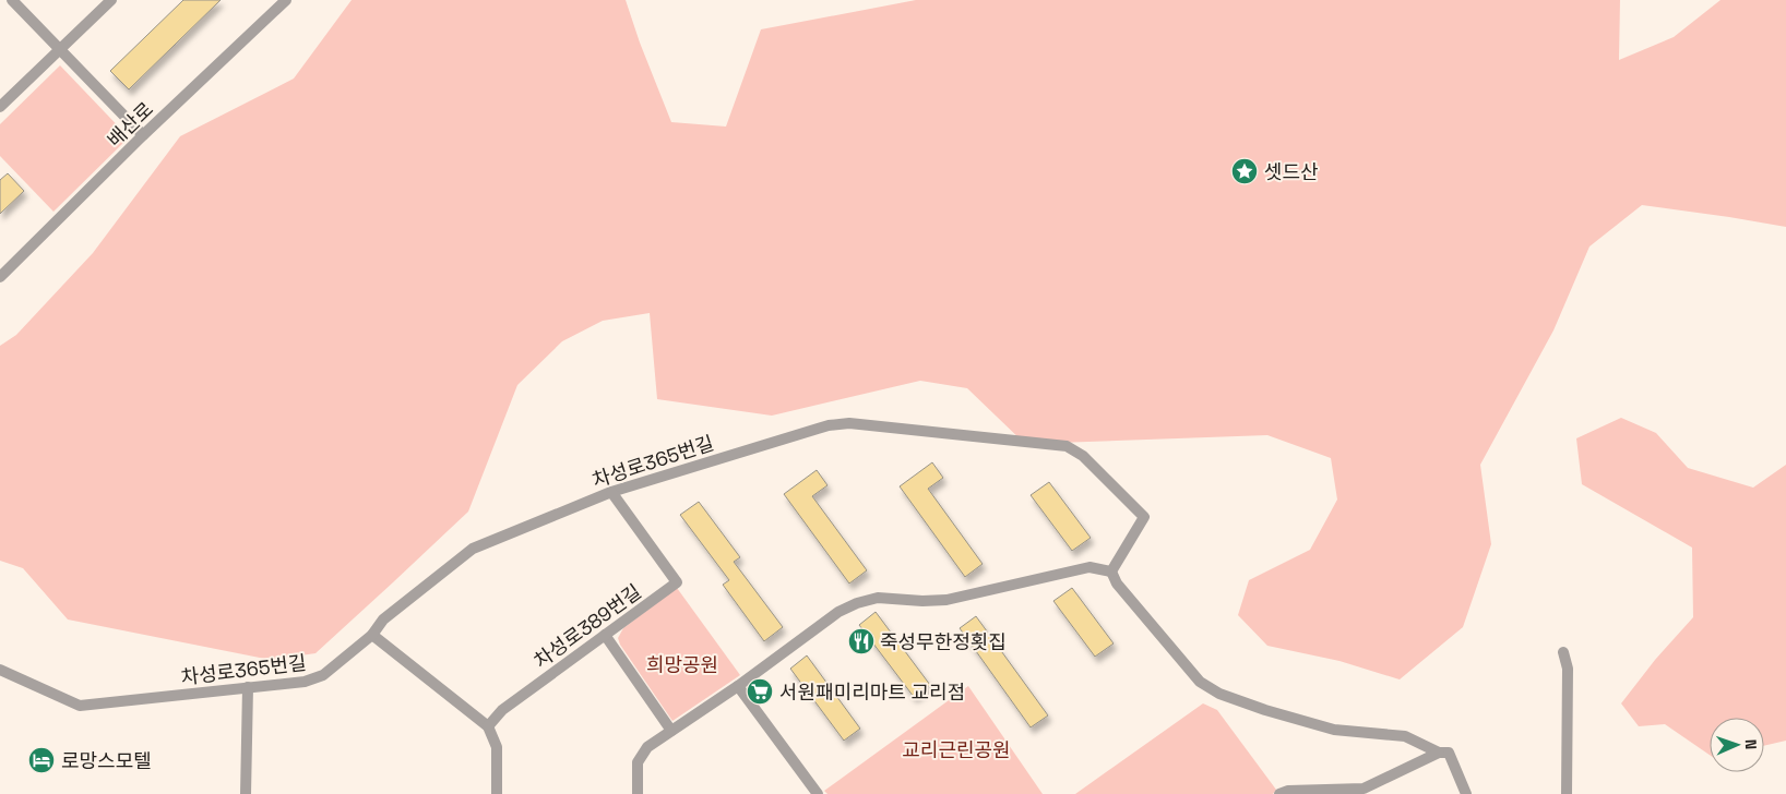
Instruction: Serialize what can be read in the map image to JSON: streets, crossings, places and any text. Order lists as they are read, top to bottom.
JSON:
{
  "streets": {
    "street": ["배산로", "차성로365번길", "차성로389번길"]
  },
  "crossings": [
    ["차성로365번길", "차성로389번길"]
  ],
  "parks": ["희망공원", "교리근린공원"],
  "places": {
    "place": ["셋드산"],
    "restaurant": ["죽성무한정횟집"],
    "supermarket": ["서원패미리마트 교리점"],
    "hotel": ["로망스모텔"]
  },
  "north": "right"
}
